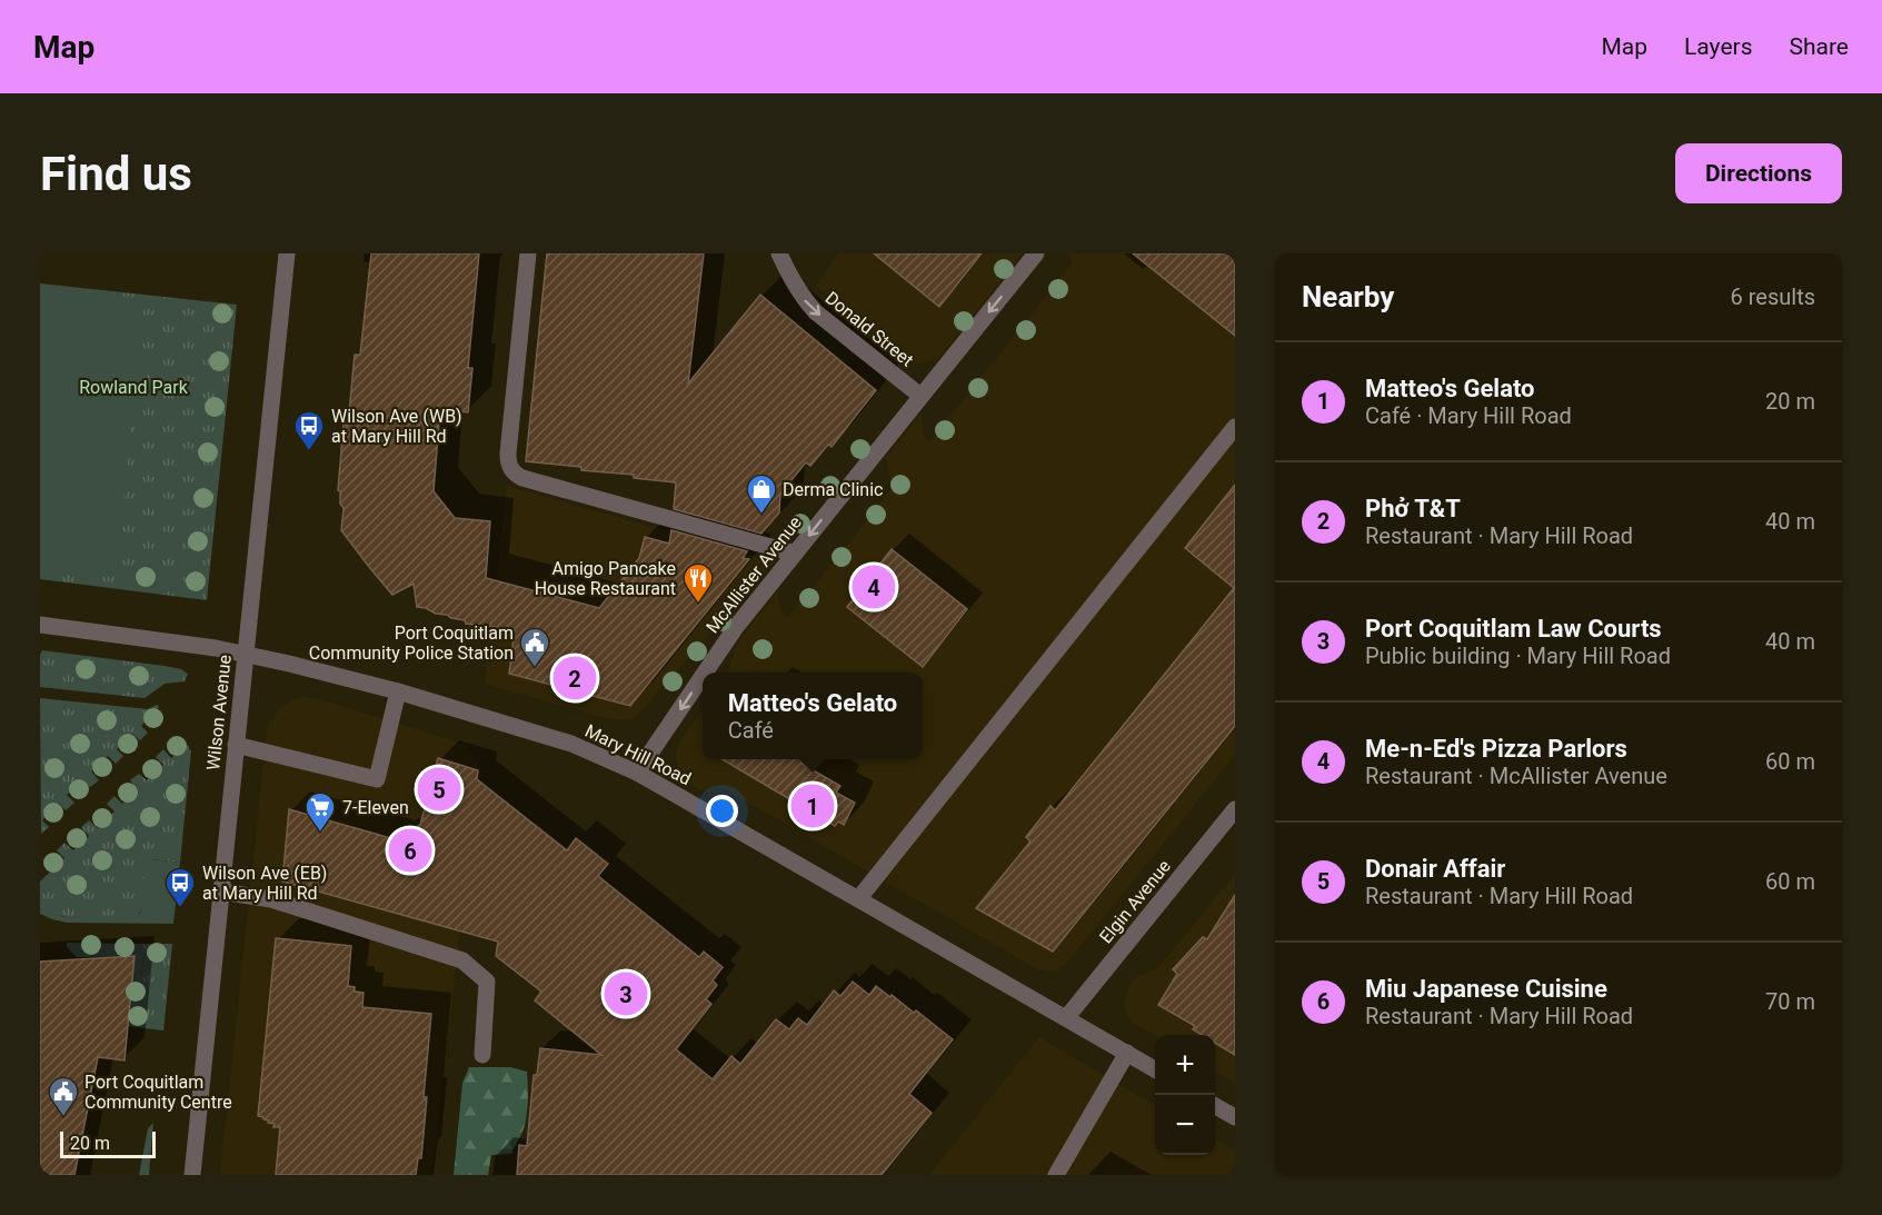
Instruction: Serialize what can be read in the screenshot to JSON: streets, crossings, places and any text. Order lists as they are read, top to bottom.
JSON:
{
  "streets": {
    "street": [
      "Donald Street",
      "McAllister Avenue",
      "Wilson Avenue",
      "Mary Hill Road",
      "Elgin Avenue"
    ]
  },
  "crossings": [
    ["Donald Street", "McAllister Avenue"],
    ["McAllister Avenue", "Mary Hill Road"],
    ["Wilson Avenue", "Mary Hill Road"],
    ["Mary Hill Road", "Elgin Avenue"]
  ],
  "one_way": ["Donald Street", "McAllister Avenue"],
  "parks": ["Rowland Park"],
  "places": {
    "bus stop": ["Wilson Ave (WB) at Mary Hill Rd", "Wilson Ave (EB) at Mary Hill Rd"],
    "shop": ["Derma Clinic"],
    "restaurant": ["Amigo Pancake House Restaurant"],
    "public building": ["Port Coquitlam Community Police Station", "Port Coquitlam Community Centre"],
    "supermarket": ["7-Eleven"]
  },
  "scale_bar": "20 m",
  "page": {
    "header": "Map",
    "nav": ["Map", "Layers", "Share"],
    "buttons": "Directions",
    "title": "Find us",
    "heading": ["Nearby", "6 results"],
    "list": [
      {
        "mark": "1",
        "name": "Matteo's Gelato",
        "note": "Café · Mary Hill Road",
        "value": "20 m"
      },
      {
        "mark": "2",
        "name": "Phở T&T",
        "note": "Restaurant · Mary Hill Road",
        "value": "40 m"
      },
      {
        "mark": "3",
        "name": "Port Coquitlam Law Courts",
        "note": "Public building · Mary Hill Road",
        "value": "40 m"
      },
      {
        "mark": "4",
        "name": "Me-n-Ed's Pizza Parlors",
        "note": "Restaurant · McAllister Avenue",
        "value": "60 m"
      },
      {
        "mark": "5",
        "name": "Donair Affair",
        "note": "Restaurant · Mary Hill Road",
        "value": "60 m"
      },
      {
        "mark": "6",
        "name": "Miu Japanese Cuisine",
        "note": "Restaurant · Mary Hill Road",
        "value": "70 m"
      }
    ],
    "pins": [
      "4",
      "2",
      "5",
      "1",
      "6",
      "3"
    ],
    "popup": ["Matteo's Gelato", "Café"],
    "map_buttons": ["+", "−"],
    "scale": "20 m"
  }
}
